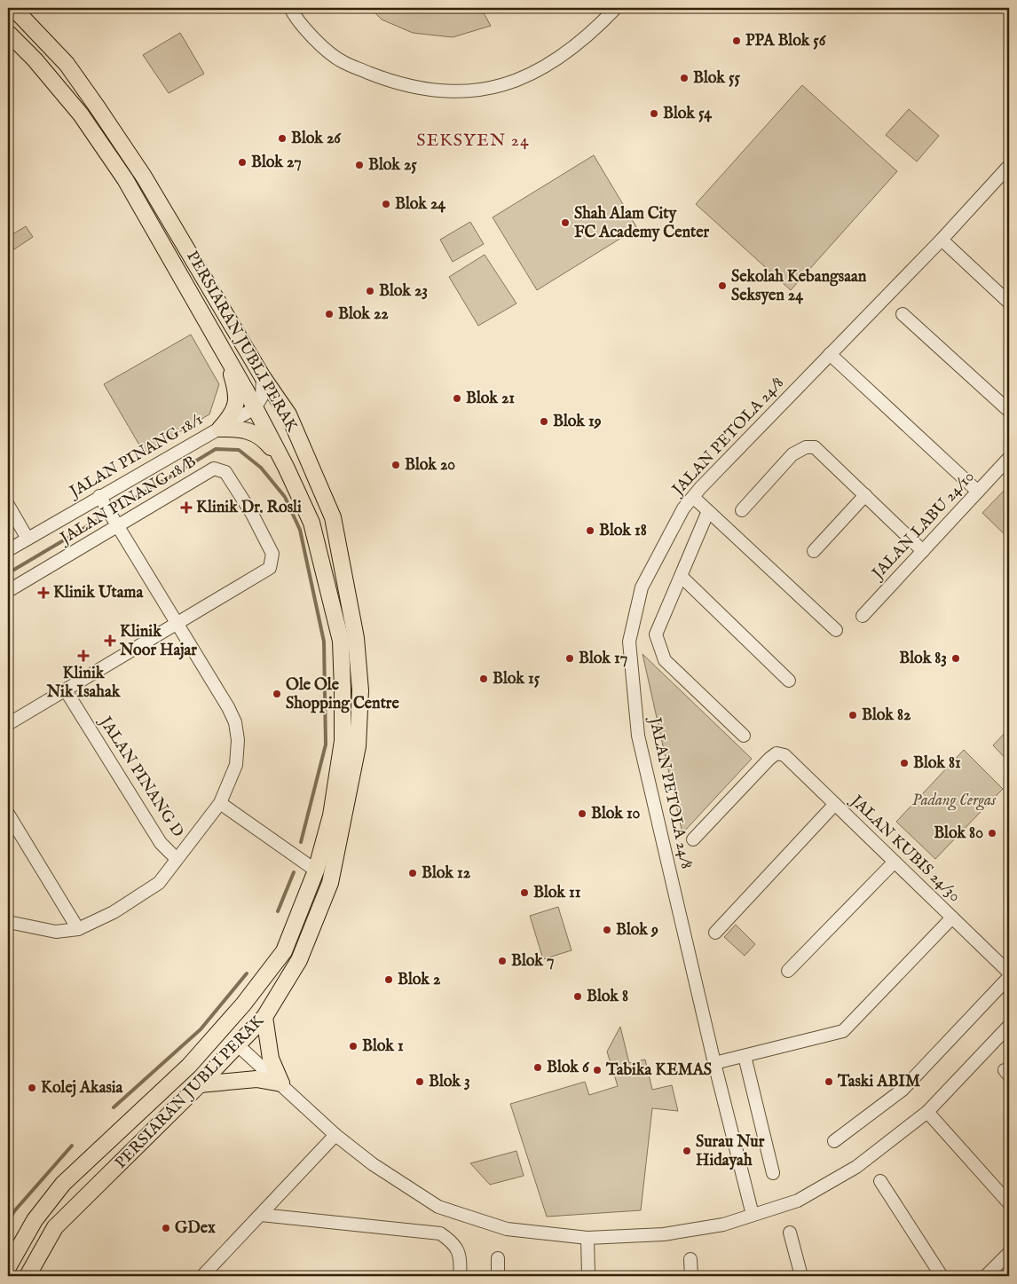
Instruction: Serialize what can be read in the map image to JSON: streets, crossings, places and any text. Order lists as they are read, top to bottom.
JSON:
{
  "streets": {
    "main road": ["PERSIARAN JUBLI PERAK"],
    "street": [
      "JALAN PETOLA 24/8",
      "JALAN PINANG 18/1",
      "JALAN PINANG 18/B",
      "JALAN LABU 24/10",
      "JALAN PINANG D",
      "JALAN KUBIS 24/30"
    ]
  },
  "crossings": [
    ["PERSIARAN JUBLI PERAK", "JALAN PINANG 18/1"],
    ["JALAN PINANG 18/B", "JALAN PINANG D"]
  ],
  "districts": ["SEKSYEN 24"],
  "parks": ["Padang Cergas"],
  "places": {
    "other": [
      "PPA Blok 56",
      "Blok 55",
      "Blok 54",
      "Blok 26",
      "Blok 27",
      "Blok 25",
      "Blok 24",
      "Shah Alam City FC Academy Center",
      "Sekolah Kebangsaan Seksyen 24",
      "Blok 23",
      "Blok 22",
      "Blok 21",
      "Blok 19",
      "Blok 20",
      "Blok 18",
      "Blok 17",
      "Blok 83",
      "Blok 15",
      "Ole Ole Shopping Centre",
      "Blok 82",
      "Blok 81",
      "Blok 10",
      "Blok 80",
      "Blok 12",
      "Blok 11",
      "Blok 9",
      "Blok 7",
      "Blok 2",
      "Blok 8",
      "Blok 1",
      "Blok 6",
      "Tabika KEMAS",
      "Blok 3",
      "Taski ABIM",
      "Kolej Akasia",
      "Surau Nur Hidayah",
      "GDex"
    ],
    "health": [
      "Klinik Dr. Rosli",
      "Klinik Utama",
      "Klinik Noor Hajar",
      "Klinik Nik Isahak"
    ]
  }
}
